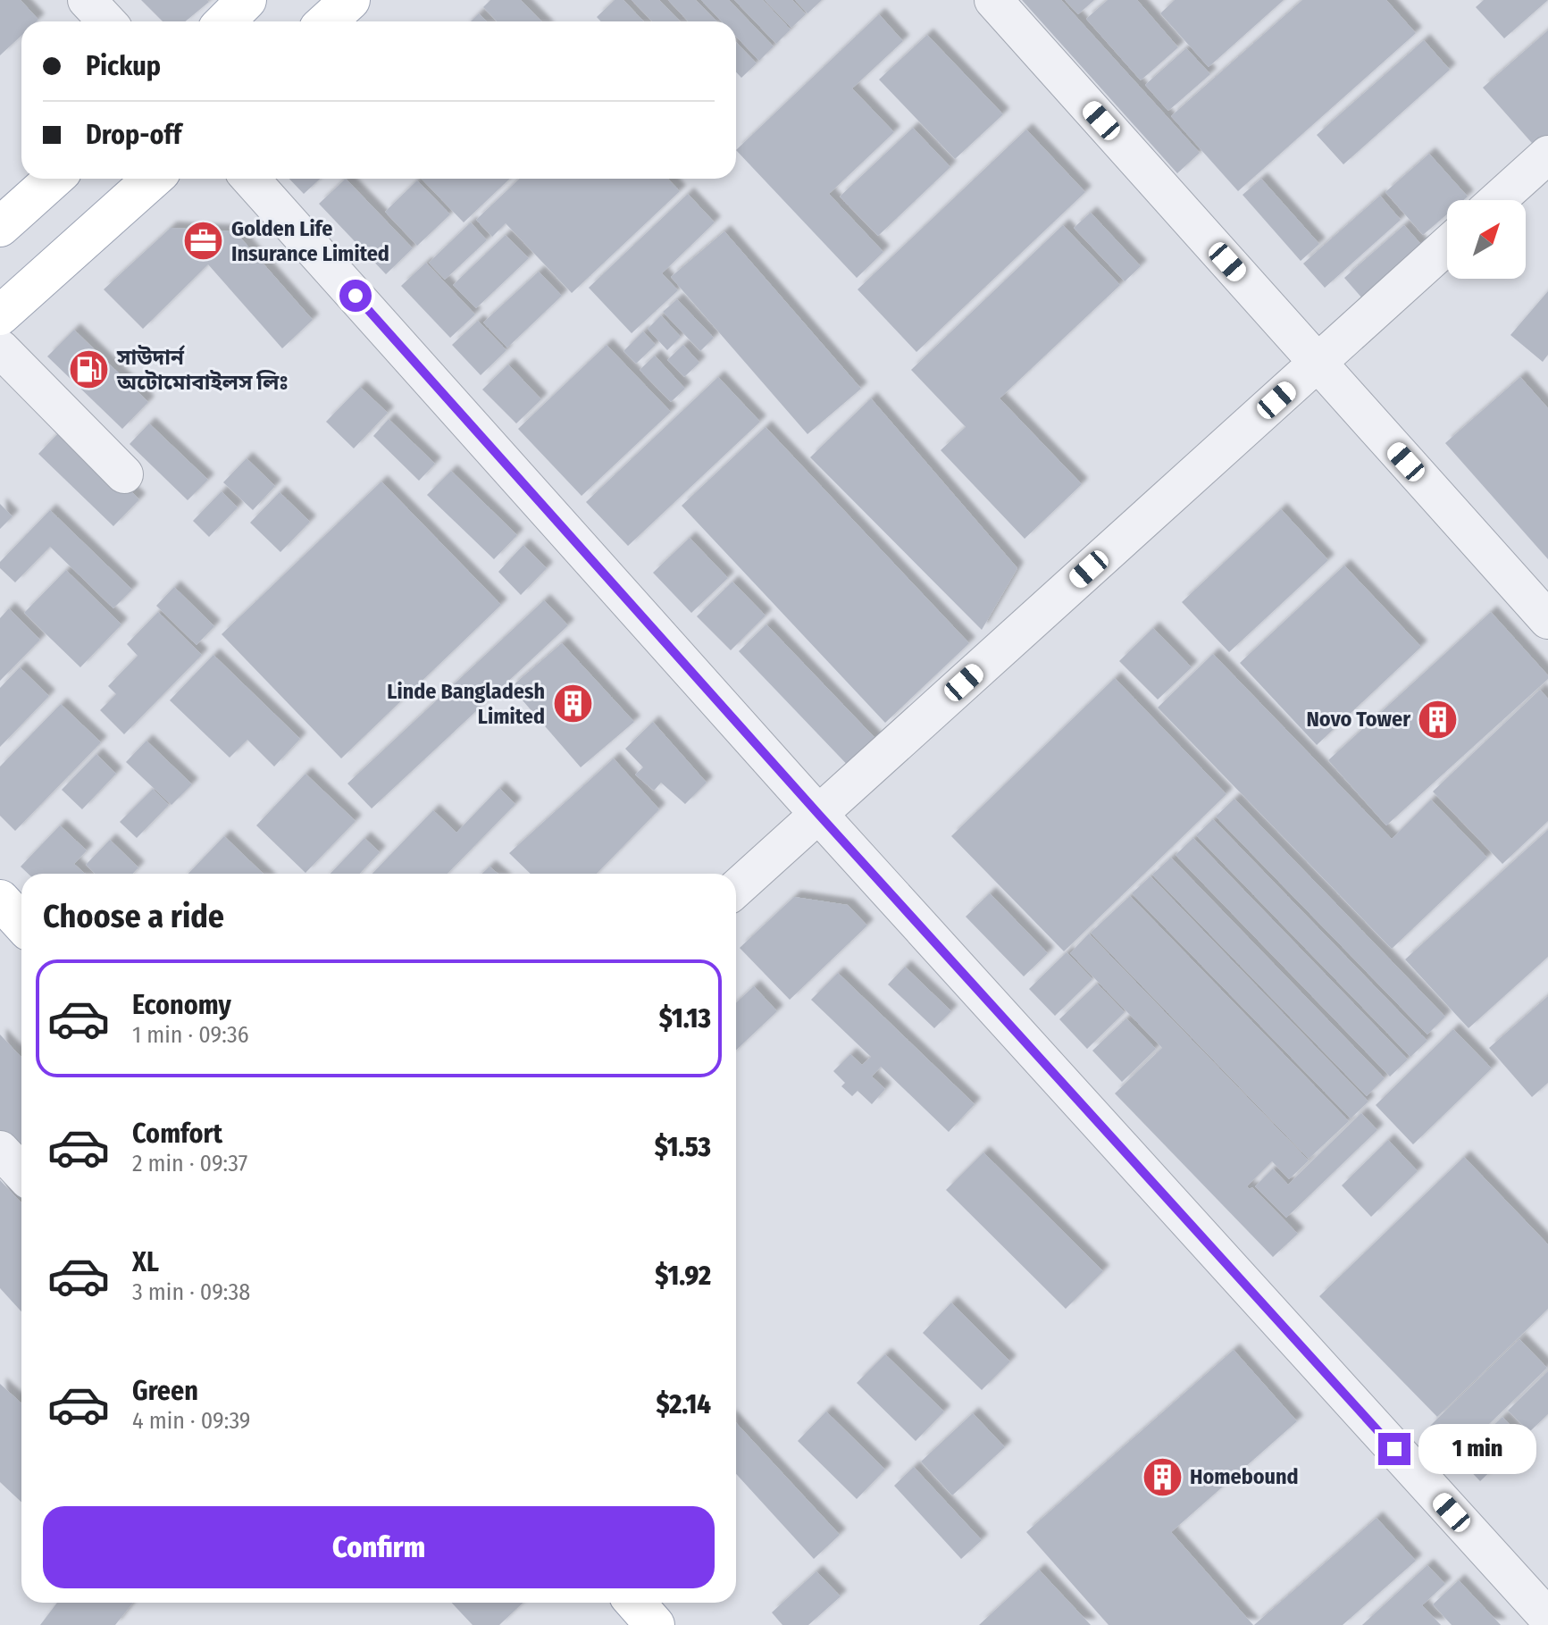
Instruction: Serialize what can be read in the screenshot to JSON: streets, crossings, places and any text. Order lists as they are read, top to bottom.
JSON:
{
  "places": {
    "office": ["Golden Life Insurance Limited"],
    "fuel station": ["সাউদার্ন অটোমোবাইলস লিঃ"],
    "building": ["Linde Bangladesh Limited", "Novo Tower", "Homebound"]
  },
  "north": "top right",
  "page": {
    "banner": ["Pickup", "Drop-off"],
    "heading": "Choose a ride",
    "list": [
      {
        "name": "Economy",
        "note": "1 min · 09:36",
        "value": "$1.13"
      },
      {
        "name": "Comfort",
        "note": "2 min · 09:37",
        "value": "$1.53"
      },
      {
        "name": "XL",
        "note": "3 min · 09:38",
        "value": "$1.92"
      },
      {
        "name": "Green",
        "note": "4 min · 09:39",
        "value": "$2.14"
      }
    ],
    "bubble": "1 min",
    "buttons": "Confirm"
  }
}
